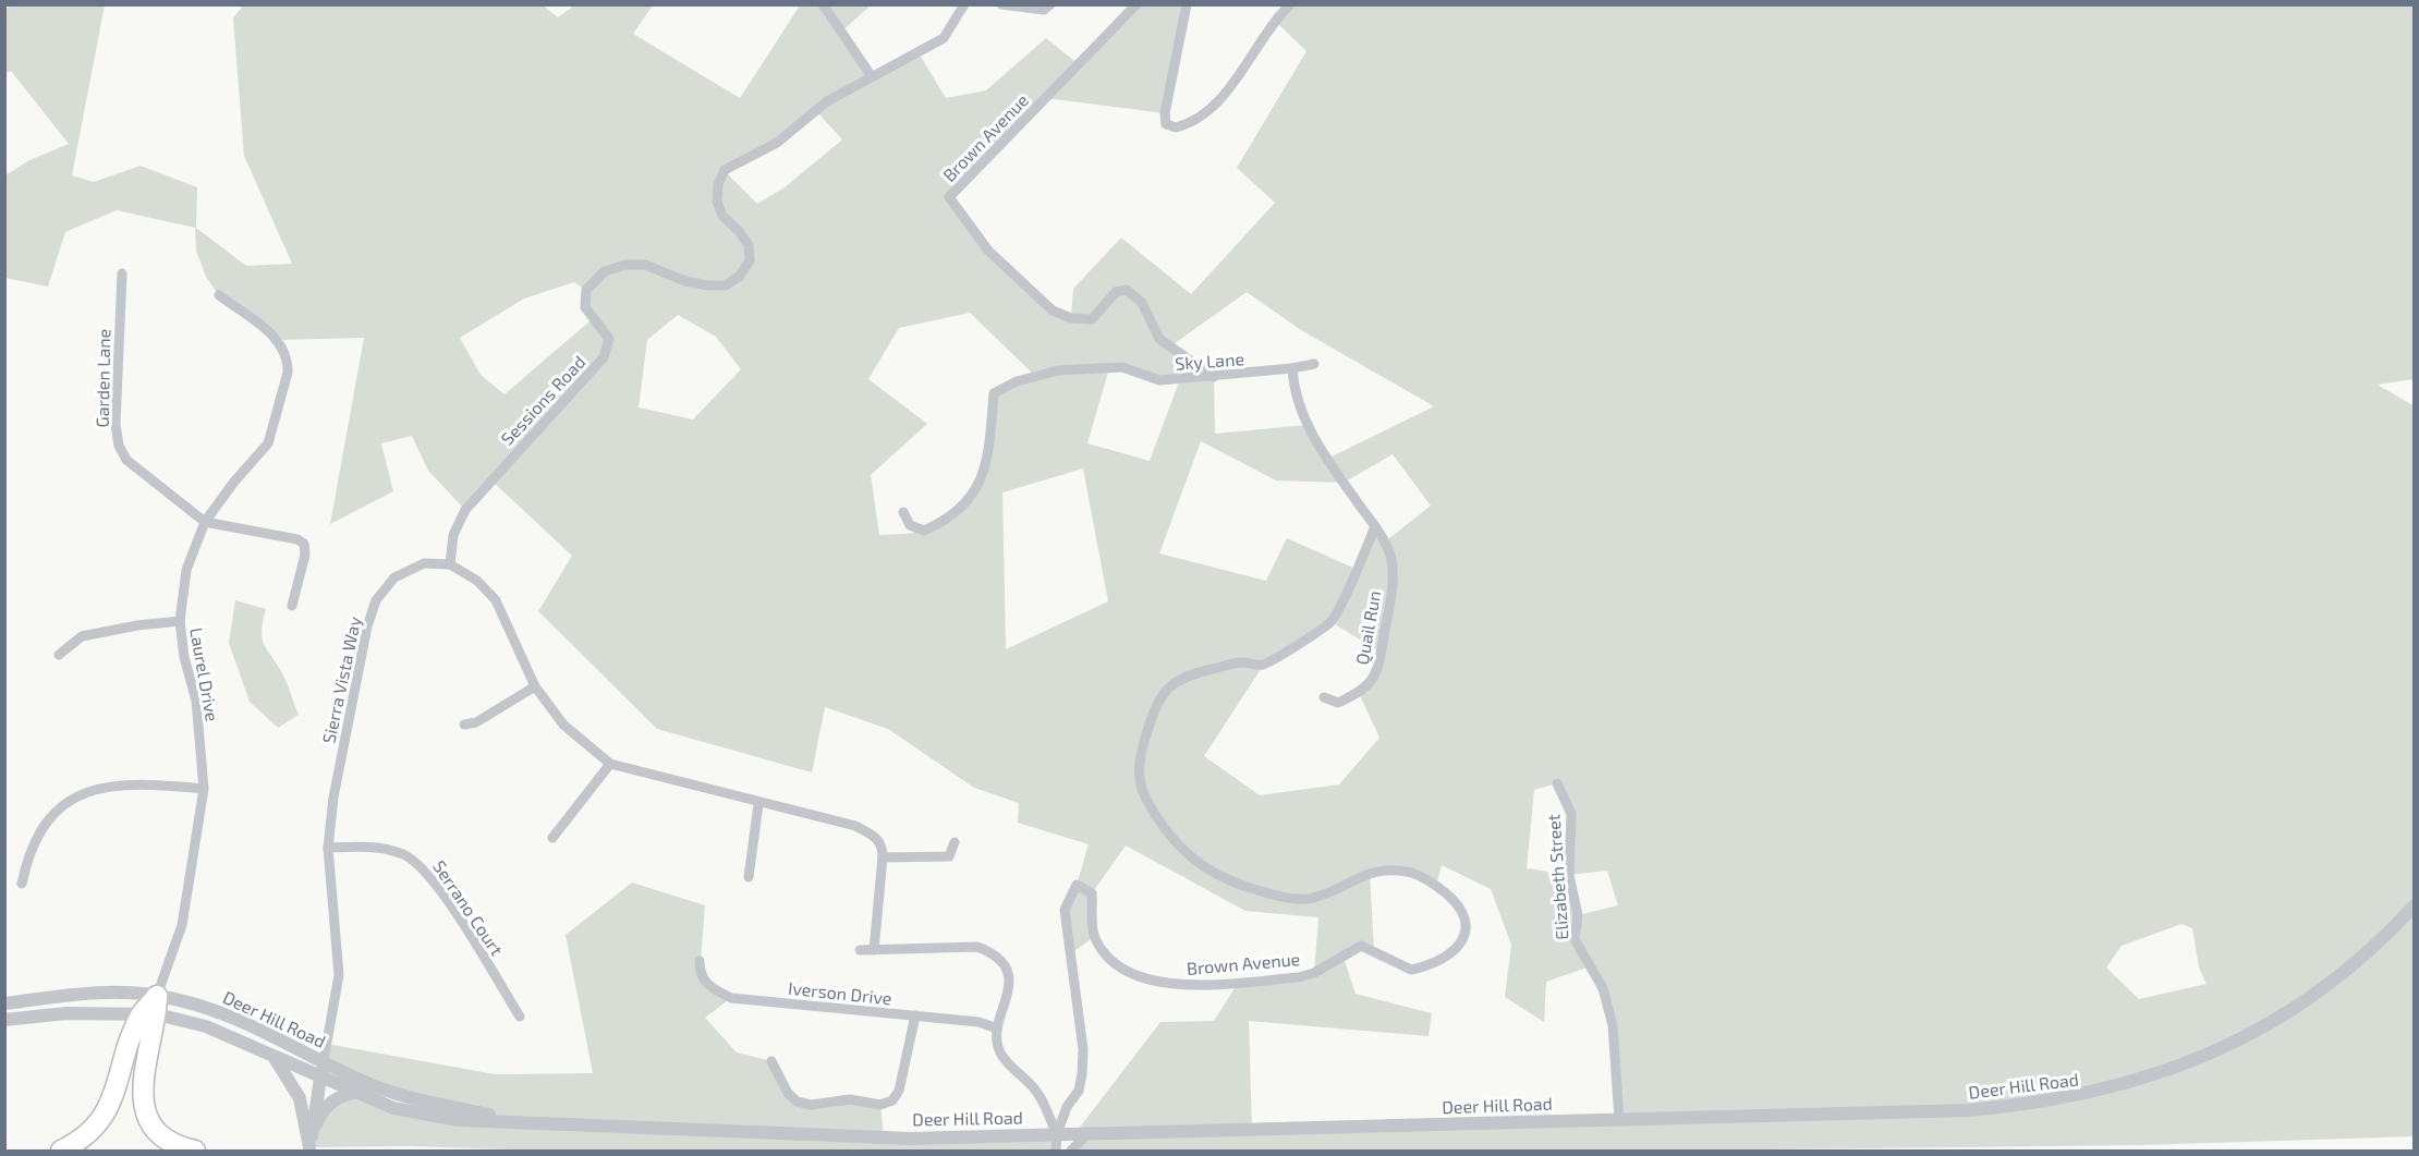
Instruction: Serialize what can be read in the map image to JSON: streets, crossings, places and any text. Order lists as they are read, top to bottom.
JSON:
{
  "streets": {
    "street": [
      "Brown Avenue",
      "Sky Lane",
      "Garden Lane",
      "Sessions Road",
      "Quail Run",
      "Laurel Drive",
      "Sierra Vista Way",
      "Elizabeth Street",
      "Serrano Court",
      "Iverson Drive",
      "Deer Hill Road"
    ]
  },
  "crossings": [
    ["Brown Avenue", "Sky Lane"],
    ["Brown Avenue", "Quail Run"],
    ["Brown Avenue", "Deer Hill Road"],
    ["Garden Lane", "Laurel Drive"],
    ["Sessions Road", "Sierra Vista Way"],
    ["Laurel Drive", "Deer Hill Road"],
    ["Sierra Vista Way", "Serrano Court"],
    ["Sierra Vista Way", "Deer Hill Road"],
    ["Elizabeth Street", "Deer Hill Road"]
  ]
}
